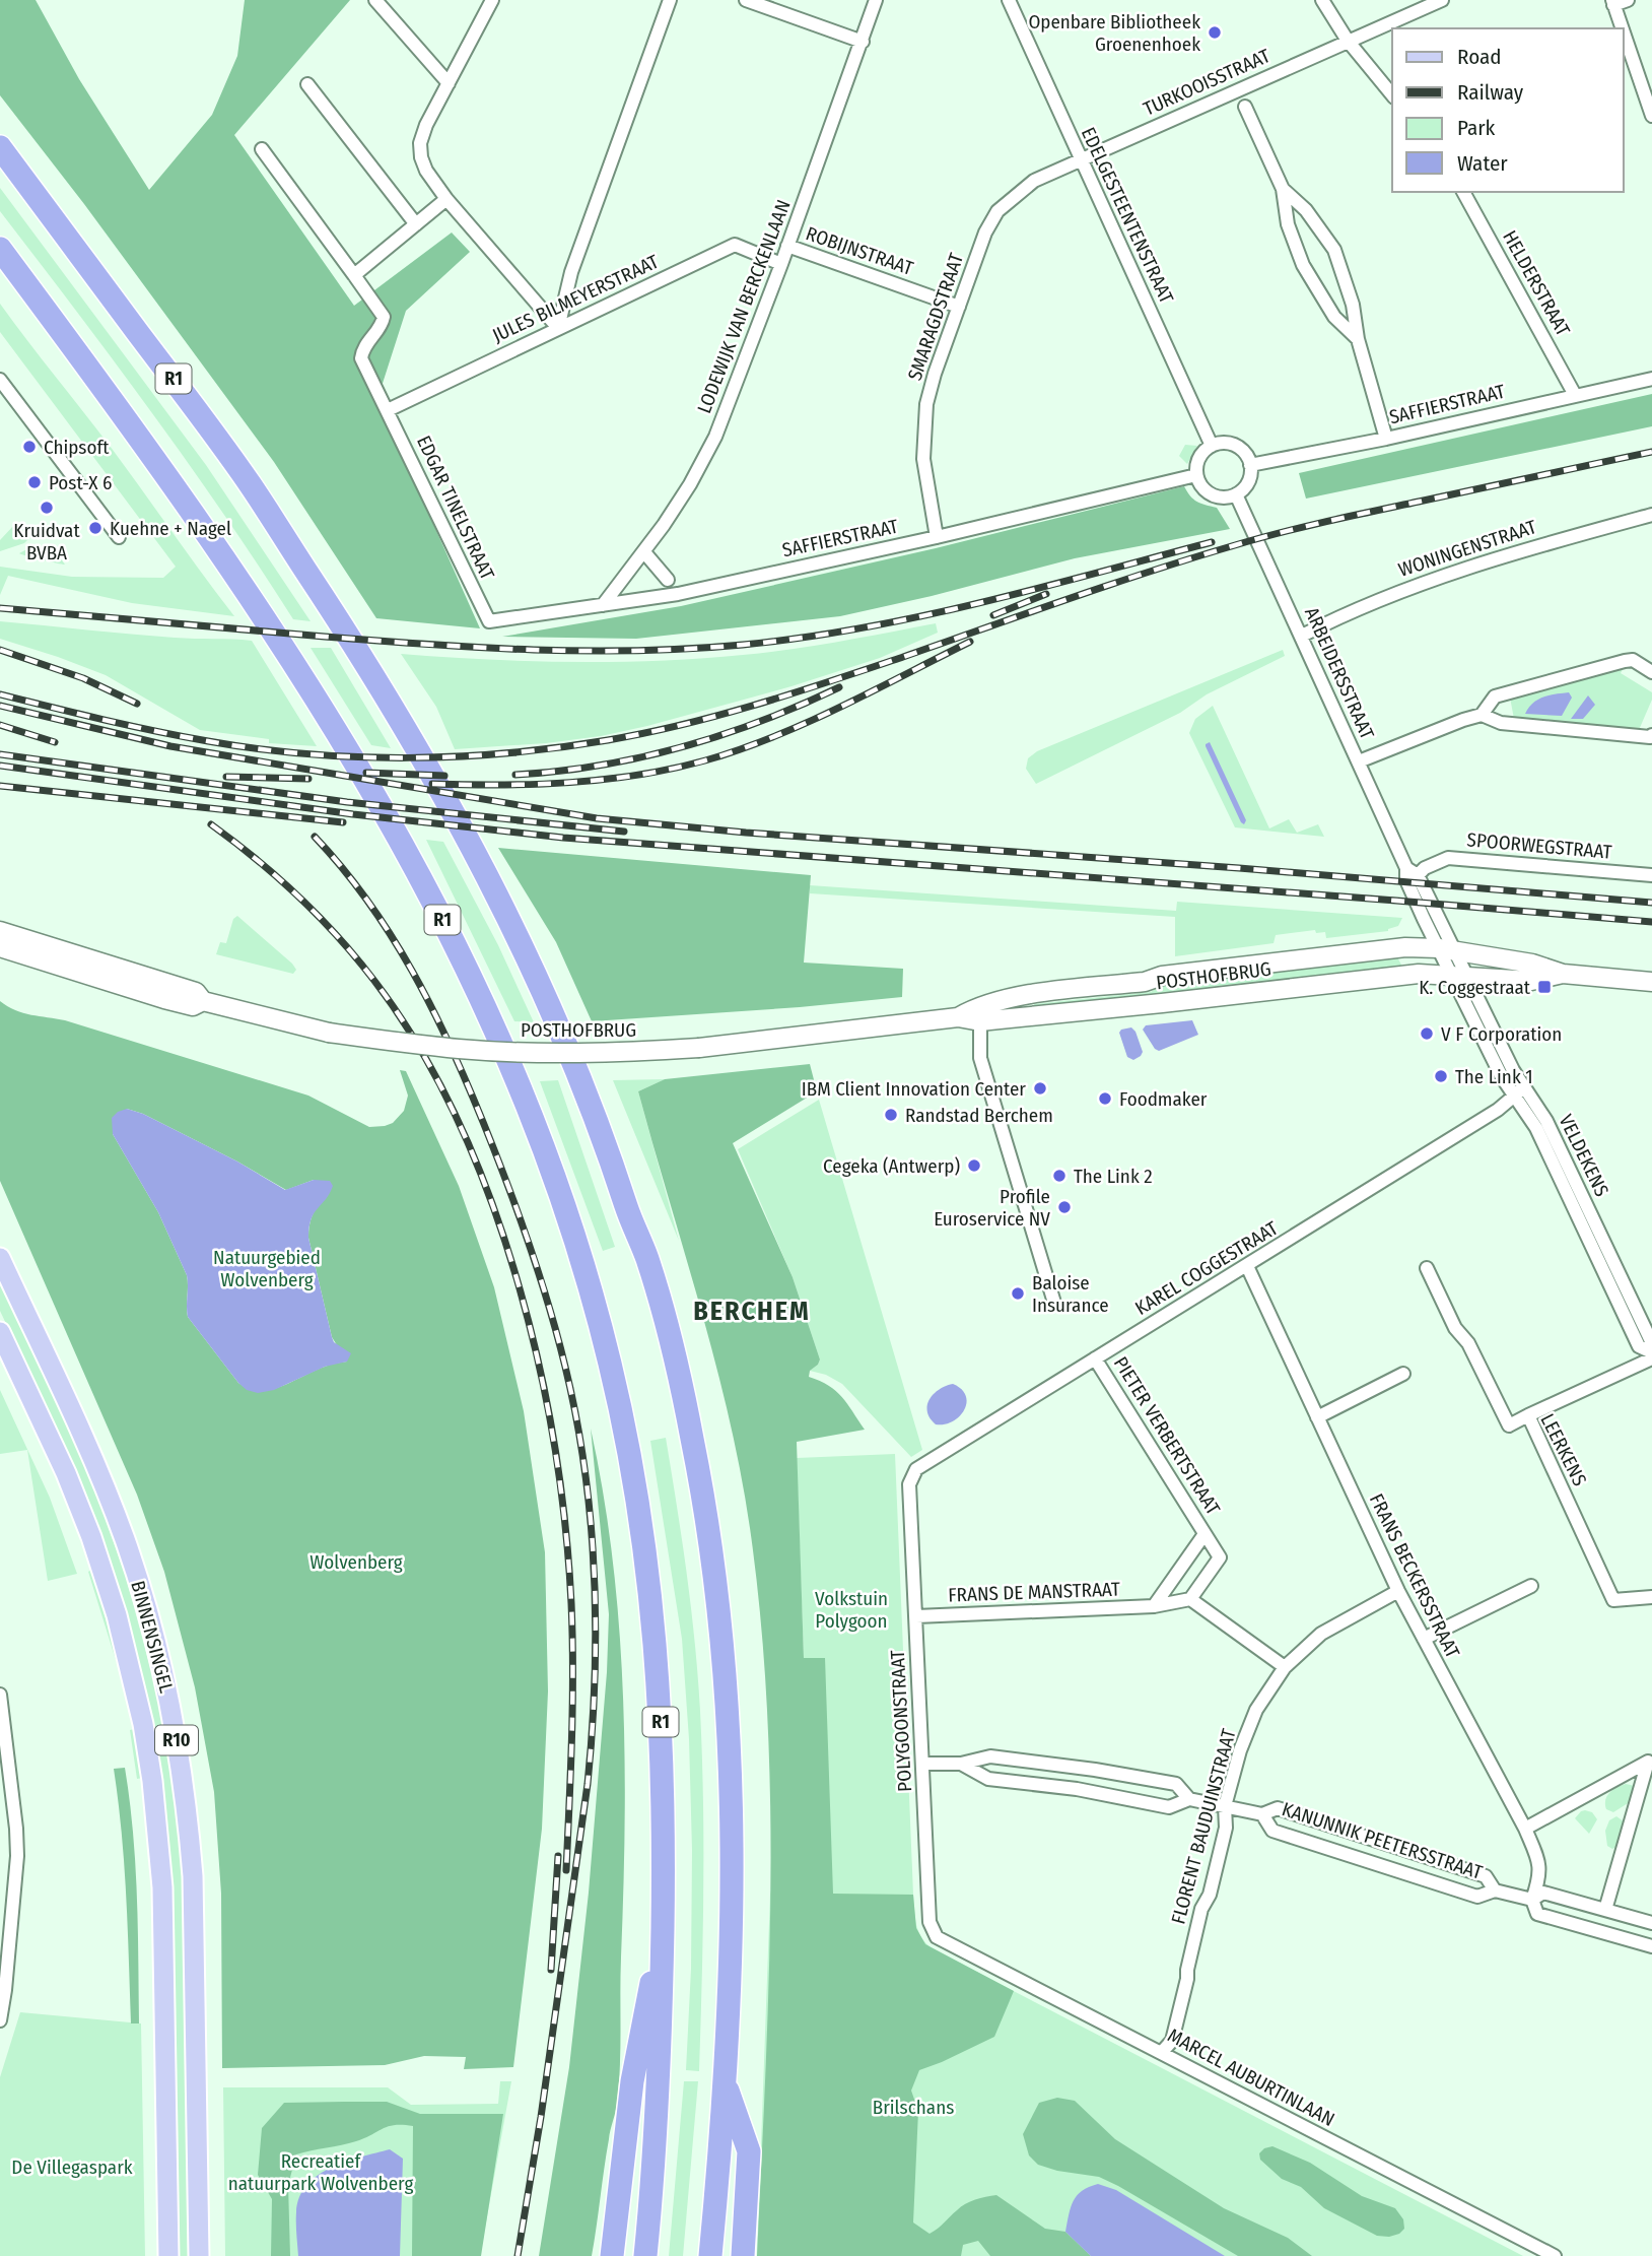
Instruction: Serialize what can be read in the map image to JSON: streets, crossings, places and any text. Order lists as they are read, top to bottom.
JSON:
{
  "streets": {
    "highway": ["R1"],
    "main road": ["BINNENSINGEL", "R10"],
    "street": [
      "TURKOOISSTRAAT",
      "EDELGESTEENTENSTRAAT",
      "ROBIJNSTRAAT",
      "HELDERSTRAAT",
      "JULES BILMEYERSTRAAT",
      "LODEWIJK VAN BERCKENLAAN",
      "SMARAGDSTRAAT",
      "SAFFIERSTRAAT",
      "EDGAR TINELSTRAAT",
      "WONINGENSTRAAT",
      "ARBEIDERSSTRAAT",
      "SPOORWEGSTRAAT",
      "POSTHOFBRUG",
      "VELDEKENS",
      "KAREL COGGESTRAAT",
      "PIETER VERBERTSTRAAT",
      "LEERKENS",
      "FRANS BECKERSSTRAAT",
      "FRANS DE MANSTRAAT",
      "POLYGOONSTRAAT",
      "FLORENT BAUDUINSTRAAT",
      "KANUNNIK PEETERSSTRAAT",
      "MARCEL AUBURTINLAAN"
    ]
  },
  "crossings": [
    ["TURKOOISSTRAAT", "EDELGESTEENTENSTRAAT"],
    ["TURKOOISSTRAAT", "SMARAGDSTRAAT"],
    ["EDELGESTEENTENSTRAAT", "SMARAGDSTRAAT"],
    ["EDELGESTEENTENSTRAAT", "SAFFIERSTRAAT"],
    ["EDELGESTEENTENSTRAAT", "ARBEIDERSSTRAAT"],
    ["ROBIJNSTRAAT", "LODEWIJK VAN BERCKENLAAN"],
    ["ROBIJNSTRAAT", "SMARAGDSTRAAT"],
    ["HELDERSTRAAT", "SAFFIERSTRAAT"],
    ["JULES BILMEYERSTRAAT", "LODEWIJK VAN BERCKENLAAN"],
    ["JULES BILMEYERSTRAAT", "EDGAR TINELSTRAAT"],
    ["LODEWIJK VAN BERCKENLAAN", "SAFFIERSTRAAT"],
    ["SMARAGDSTRAAT", "SAFFIERSTRAAT"],
    ["SAFFIERSTRAAT", "EDGAR TINELSTRAAT"],
    ["SAFFIERSTRAAT", "ARBEIDERSSTRAAT"],
    ["WONINGENSTRAAT", "ARBEIDERSSTRAAT"],
    ["ARBEIDERSSTRAAT", "SPOORWEGSTRAAT"],
    ["ARBEIDERSSTRAAT", "POSTHOFBRUG"],
    ["VELDEKENS", "KAREL COGGESTRAAT"],
    ["KAREL COGGESTRAAT", "PIETER VERBERTSTRAAT"],
    ["KAREL COGGESTRAAT", "FRANS BECKERSSTRAAT"],
    ["KAREL COGGESTRAAT", "POLYGOONSTRAAT"],
    ["PIETER VERBERTSTRAAT", "FRANS DE MANSTRAAT"],
    ["FRANS BECKERSSTRAAT", "FLORENT BAUDUINSTRAAT"],
    ["FRANS BECKERSSTRAAT", "KANUNNIK PEETERSSTRAAT"],
    ["FRANS DE MANSTRAAT", "POLYGOONSTRAAT"],
    ["POLYGOONSTRAAT", "KANUNNIK PEETERSSTRAAT"],
    ["POLYGOONSTRAAT", "MARCEL AUBURTINLAAN"],
    ["FLORENT BAUDUINSTRAAT", "KANUNNIK PEETERSSTRAAT"],
    ["FLORENT BAUDUINSTRAAT", "MARCEL AUBURTINLAAN"]
  ],
  "districts": ["BERCHEM"],
  "parks": [
    "Natuurgebied Wolvenberg",
    "Wolvenberg",
    "Volkstuin Polygoon",
    "Brilschans",
    "Recreatief natuurpark Wolvenberg",
    "De Villegaspark"
  ],
  "places": {
    "other": [
      "Openbare Bibliotheek Groenenhoek",
      "Chipsoft",
      "Post-X 6",
      "Kruidvat BVBA",
      "Kuehne + Nagel",
      "V F Corporation",
      "The Link 1",
      "IBM Client Innovation Center",
      "Foodmaker",
      "Randstad Berchem",
      "Cegeka (Antwerp)",
      "The Link 2",
      "Profile Euroservice NV",
      "Baloise Insurance"
    ],
    "transit": ["K. Coggestraat"]
  },
  "legend": [
    "Road",
    "Railway",
    "Park",
    "Water"
  ]
}
